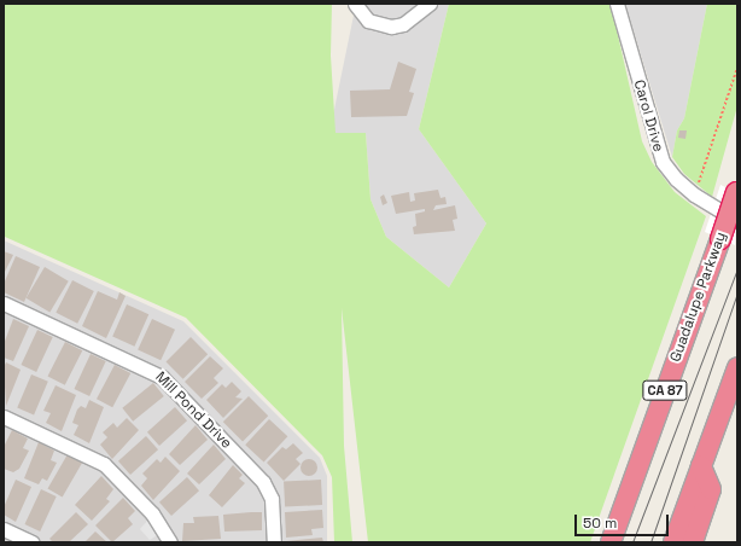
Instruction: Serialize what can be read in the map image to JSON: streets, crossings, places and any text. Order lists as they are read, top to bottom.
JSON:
{
  "streets": {
    "highway": ["Guadalupe Parkway", "CA 87"],
    "street": ["Carol Drive", "Mill Pond Drive"]
  },
  "scale_bar": "50 m"
}
